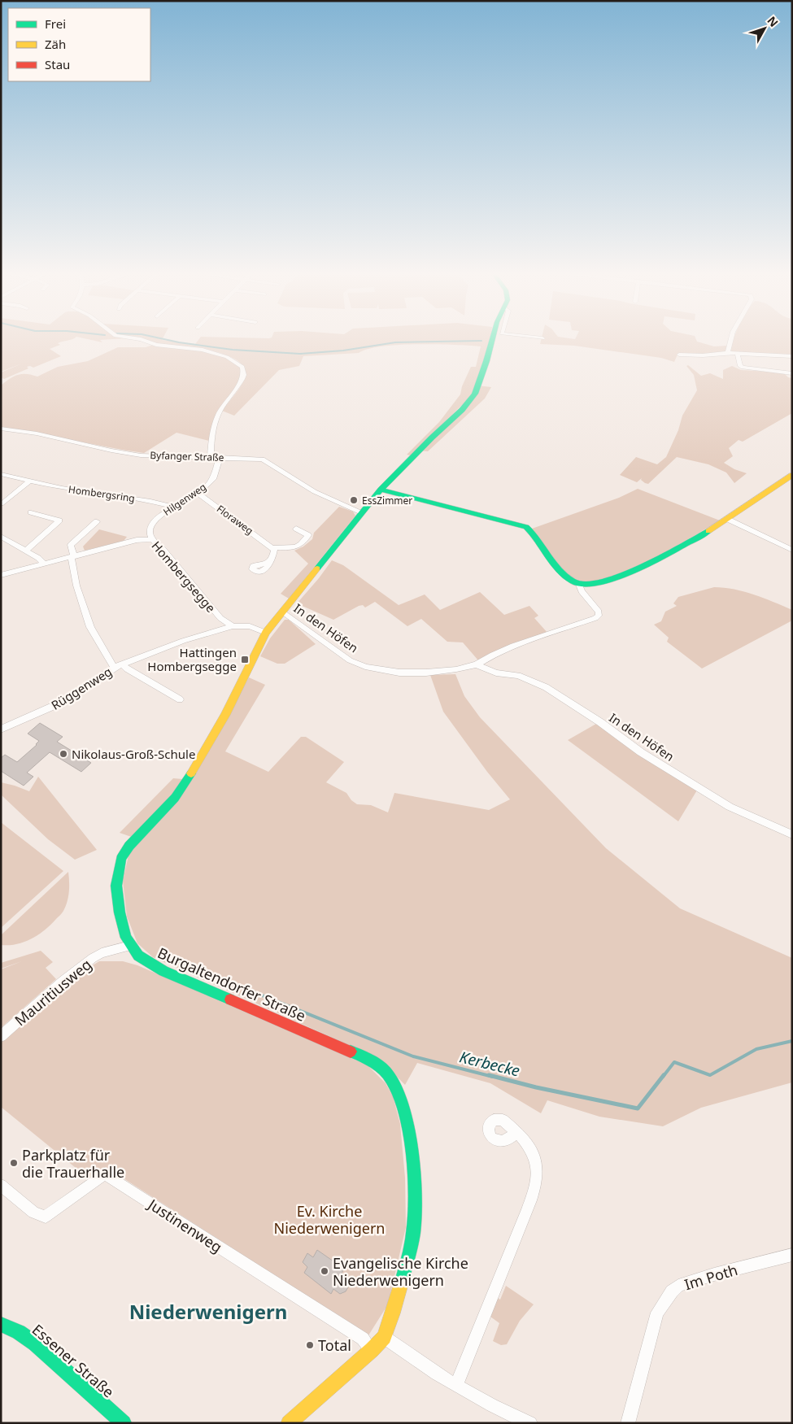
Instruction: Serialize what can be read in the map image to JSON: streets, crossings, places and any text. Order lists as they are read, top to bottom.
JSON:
{
  "streets": {
    "main road": ["In den Höfen", "Burgaltendorfer Straße", "Essener Straße"],
    "street": [
      "Byfanger Straße",
      "Hombergsring",
      "Hilgenweg",
      "Floraweg",
      "Hombergsegge",
      "Rüggenweg",
      "Mauritiusweg",
      "Justinenweg",
      "Im Poth"
    ]
  },
  "crossings": [
    ["Byfanger Straße", "Hilgenweg"],
    ["Byfanger Straße", "Burgaltendorfer Straße"],
    ["Hombergsring", "Hilgenweg"],
    ["Hilgenweg", "Floraweg"],
    ["Hilgenweg", "Hombergsegge"],
    ["Hombergsegge", "Rüggenweg"],
    ["In den Höfen", "Burgaltendorfer Straße"],
    ["Burgaltendorfer Straße", "Mauritiusweg"],
    ["Burgaltendorfer Straße", "Justinenweg"]
  ],
  "districts": ["Niederwenigern"],
  "water": ["Kerbecke"],
  "parks": ["Ev. Kirche Niederwenigern"],
  "places": {
    "other": [
      "EssZimmer",
      "Nikolaus-Groß-Schule",
      "Parkplatz für die Trauerhalle",
      "Evangelische Kirche Niederwenigern",
      "Total"
    ],
    "transit": ["Hattingen Hombergsegge"]
  },
  "legend": ["Frei", "Zäh", "Stau"],
  "north": "top right"
}
